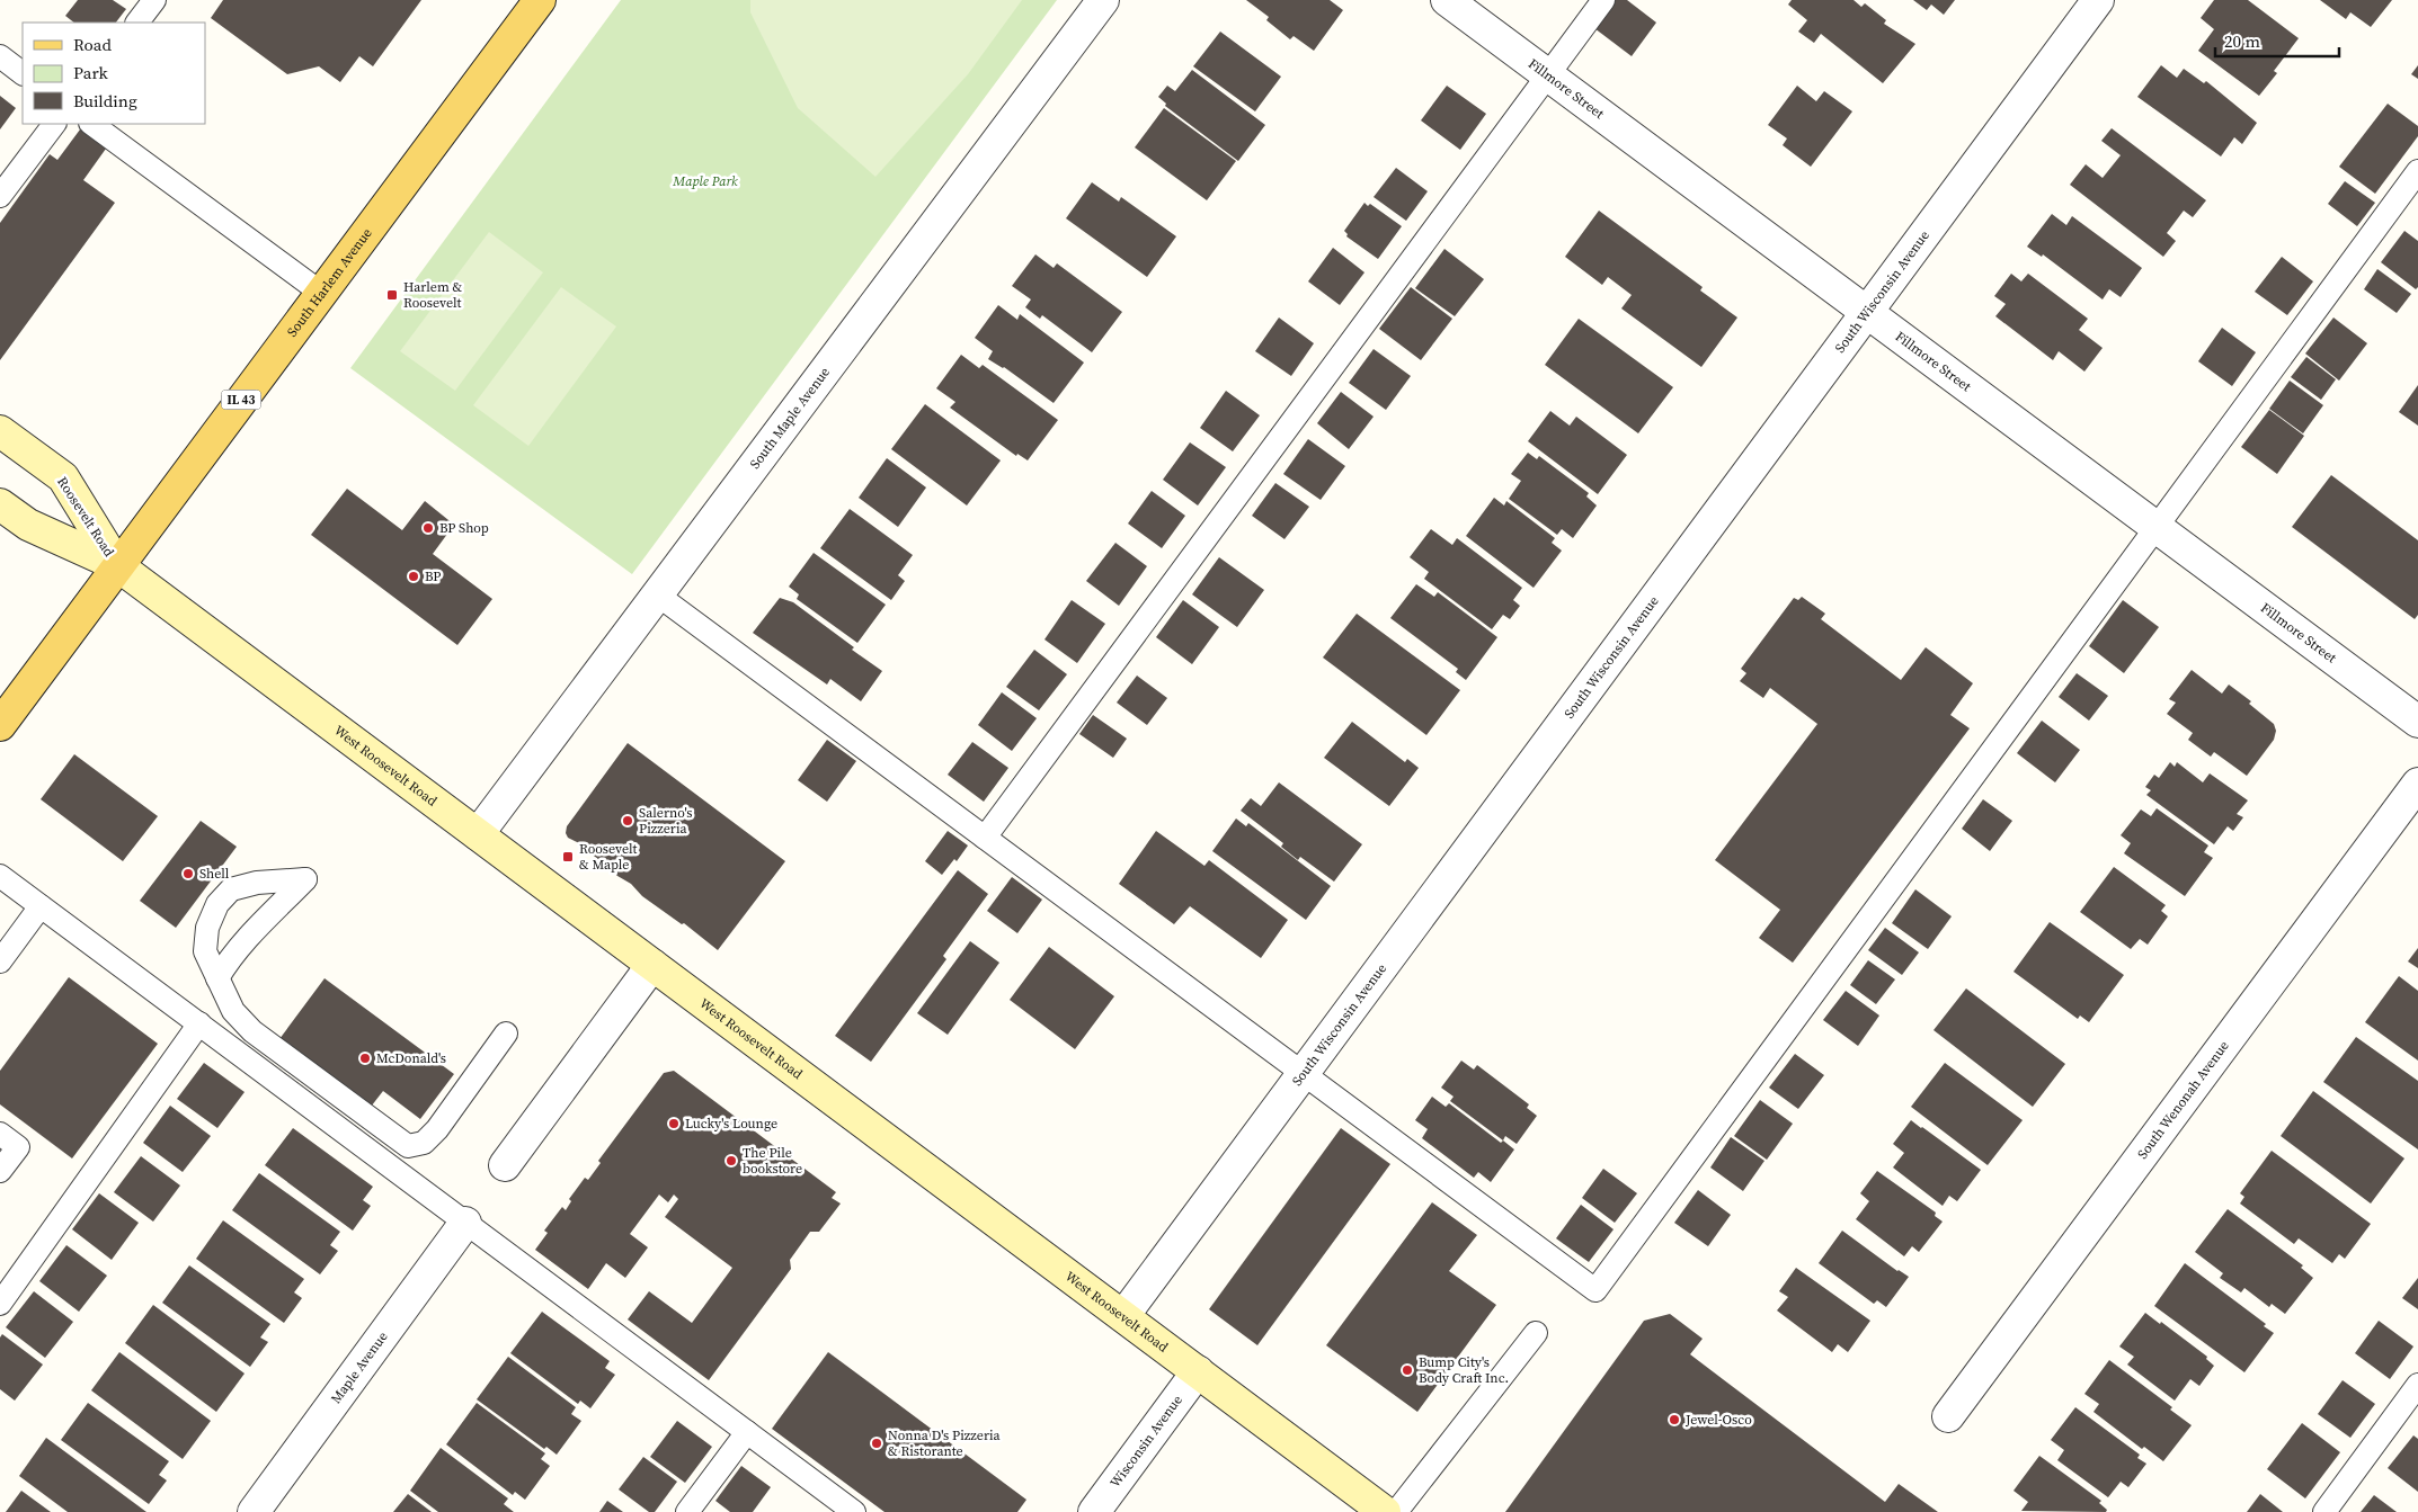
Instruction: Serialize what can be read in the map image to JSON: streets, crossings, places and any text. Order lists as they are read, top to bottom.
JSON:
{
  "streets": {
    "main road": [
      "South Harlem Avenue",
      "IL 43",
      "Roosevelt Road",
      "West Roosevelt Road"
    ],
    "street": [
      "Fillmore Street",
      "South Wisconsin Avenue",
      "South Maple Avenue",
      "South Wenonah Avenue",
      "Maple Avenue",
      "Wisconsin Avenue"
    ]
  },
  "crossings": [
    ["Fillmore Street", "South Wisconsin Avenue"],
    ["South Harlem Avenue", "IL 43"],
    ["South Harlem Avenue", "Roosevelt Road"],
    ["South Harlem Avenue", "West Roosevelt Road"],
    ["South Wisconsin Avenue", "West Roosevelt Road"],
    ["IL 43", "Roosevelt Road"],
    ["IL 43", "West Roosevelt Road"],
    ["South Maple Avenue", "West Roosevelt Road"],
    ["Roosevelt Road", "West Roosevelt Road"],
    ["West Roosevelt Road", "Wisconsin Avenue"]
  ],
  "parks": ["Maple Park"],
  "places": {
    "transit": ["Harlem & Roosevelt", "Roosevelt & Maple"],
    "other": [
      "BP Shop",
      "BP",
      "Salerno's Pizzeria",
      "Shell",
      "McDonald's",
      "Lucky's Lounge",
      "The Pile bookstore",
      "Bump City's Body Craft Inc.",
      "Jewel-Osco",
      "Nonna D's Pizzeria & Ristorante"
    ]
  },
  "legend": ["Road", "Park", "Building"],
  "scale_bar": "20 m"
}
